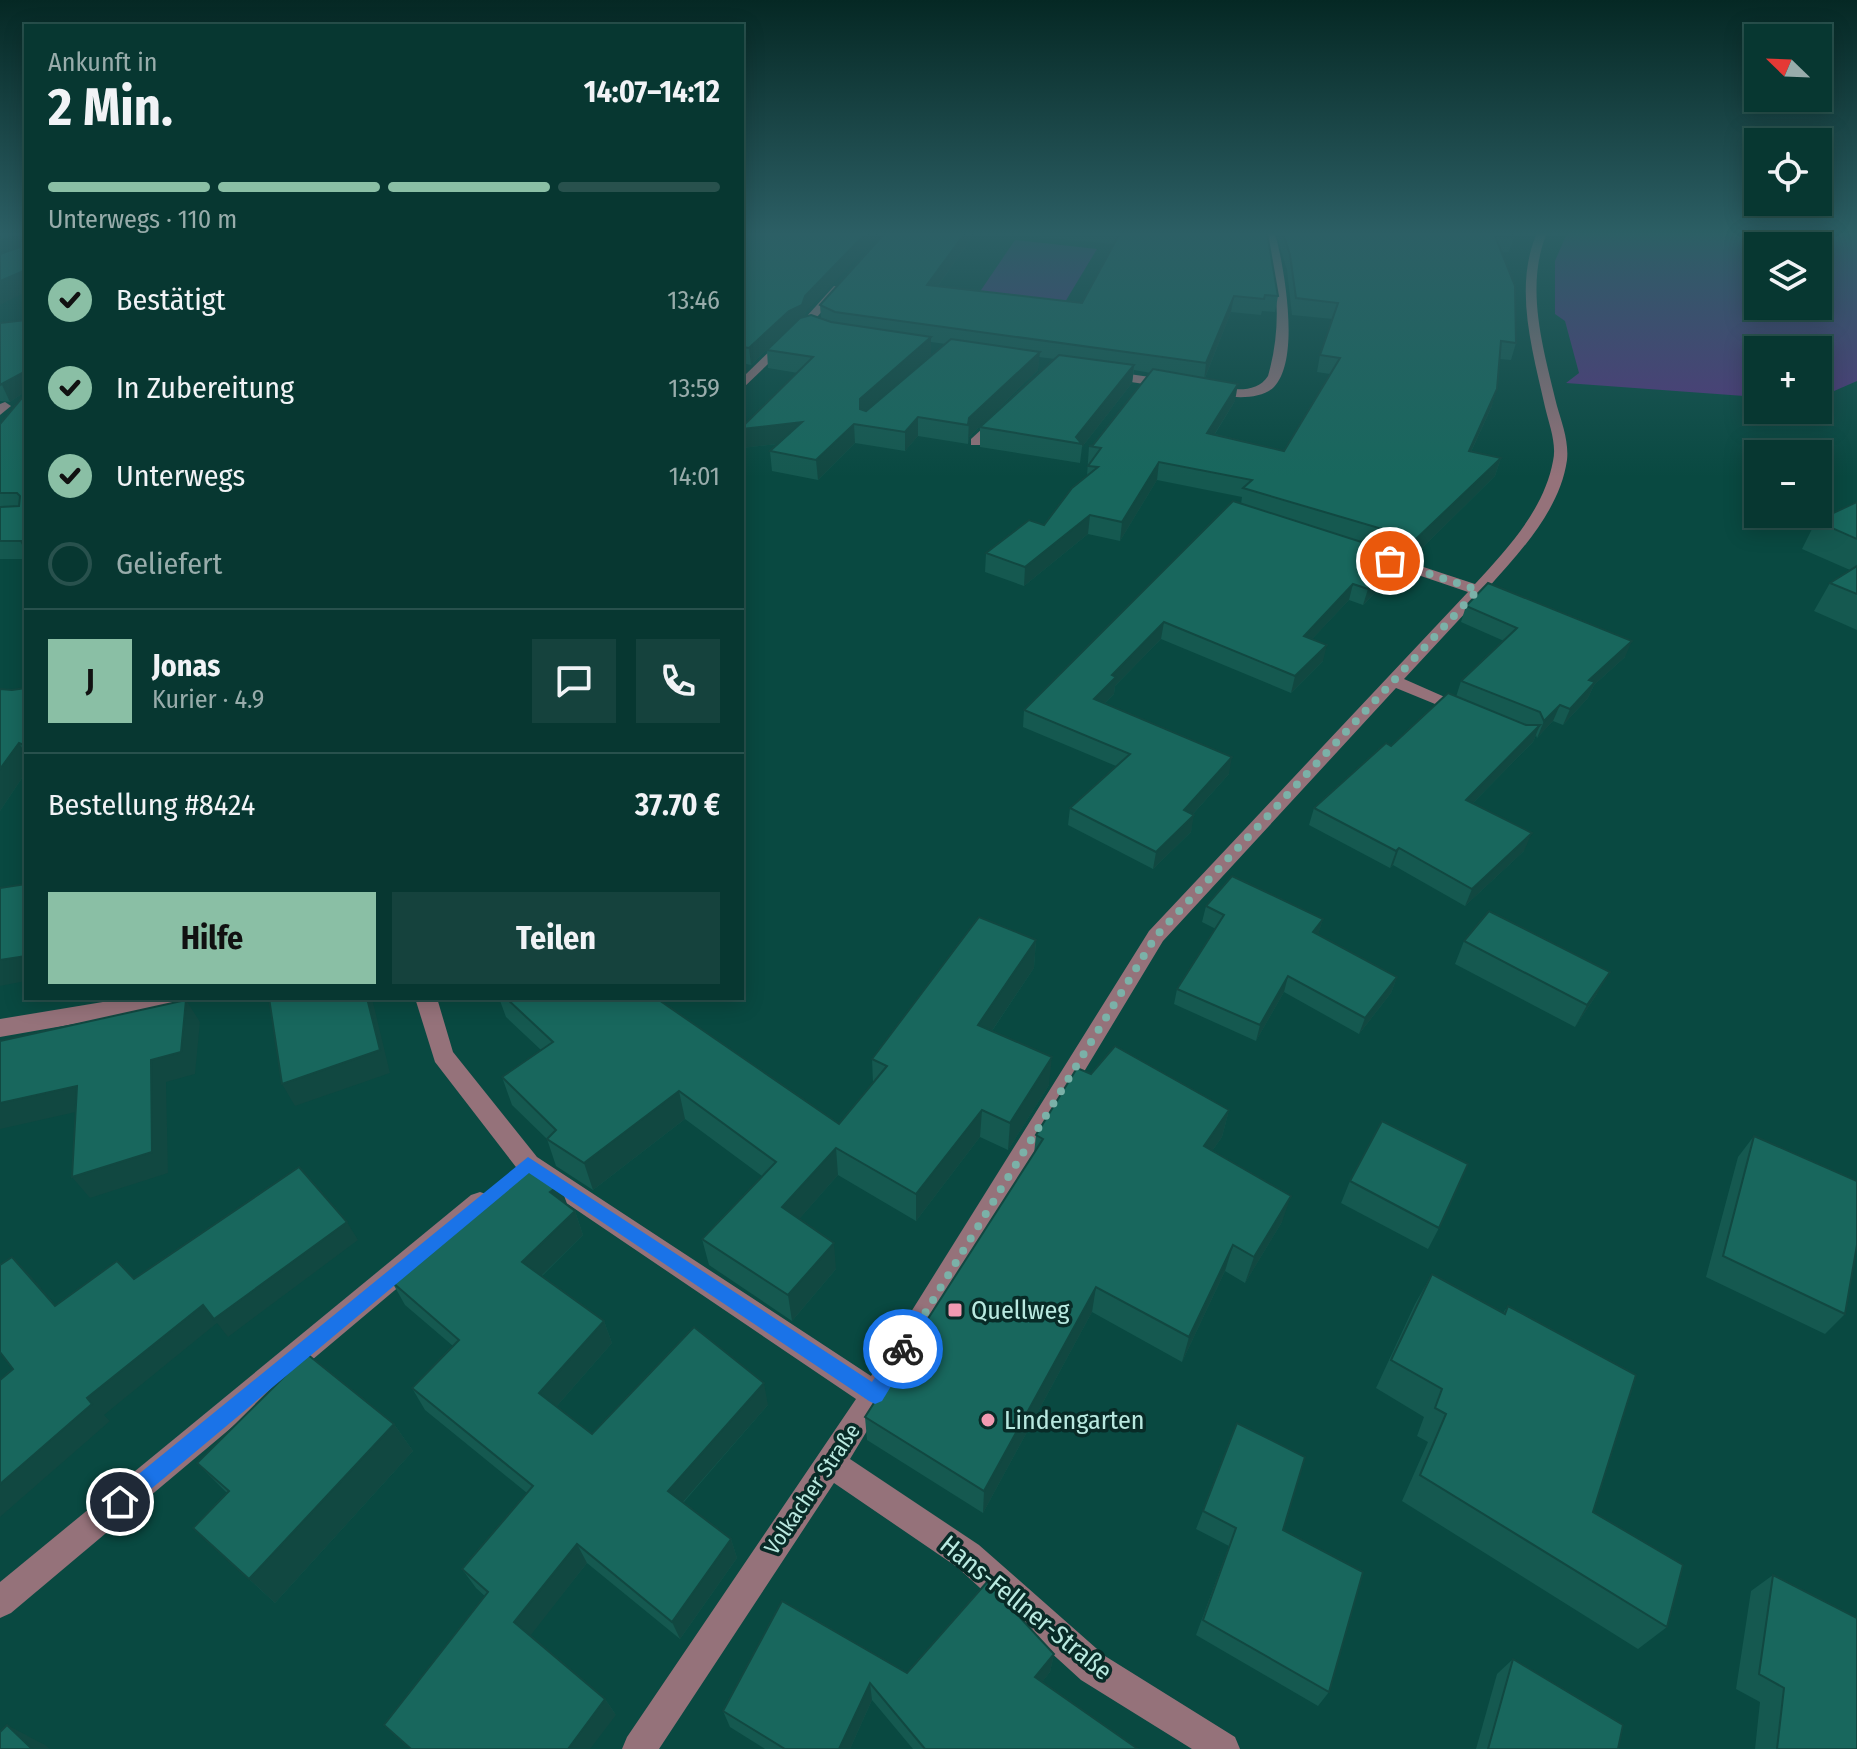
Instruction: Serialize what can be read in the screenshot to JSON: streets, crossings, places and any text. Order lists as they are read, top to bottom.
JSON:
{
  "streets": {
    "street": ["Volkacher Straße", "Hans-Fellner-Straße"]
  },
  "crossings": [
    ["Volkacher Straße", "Hans-Fellner-Straße"]
  ],
  "places": {
    "transit": ["Quellweg"],
    "other": ["Lindengarten"]
  },
  "north": "top left",
  "page": {
    "map_buttons": ["+", "−"],
    "heading": ["2 Min.", "Ankunft in", "14:07–14:12"],
    "panel": [
      "Jonas",
      "Kurier · 4.9",
      "Bestellung #8424",
      "37.70 €"
    ],
    "bar": "Unterwegs · 110 m",
    "list": [
      ["Bestätigt", "13:46"],
      ["In Zubereitung", "13:59"],
      ["Unterwegs", "14:01"],
      "Geliefert"
    ],
    "round": "J",
    "buttons": ["Hilfe", "Teilen"]
  }
}
